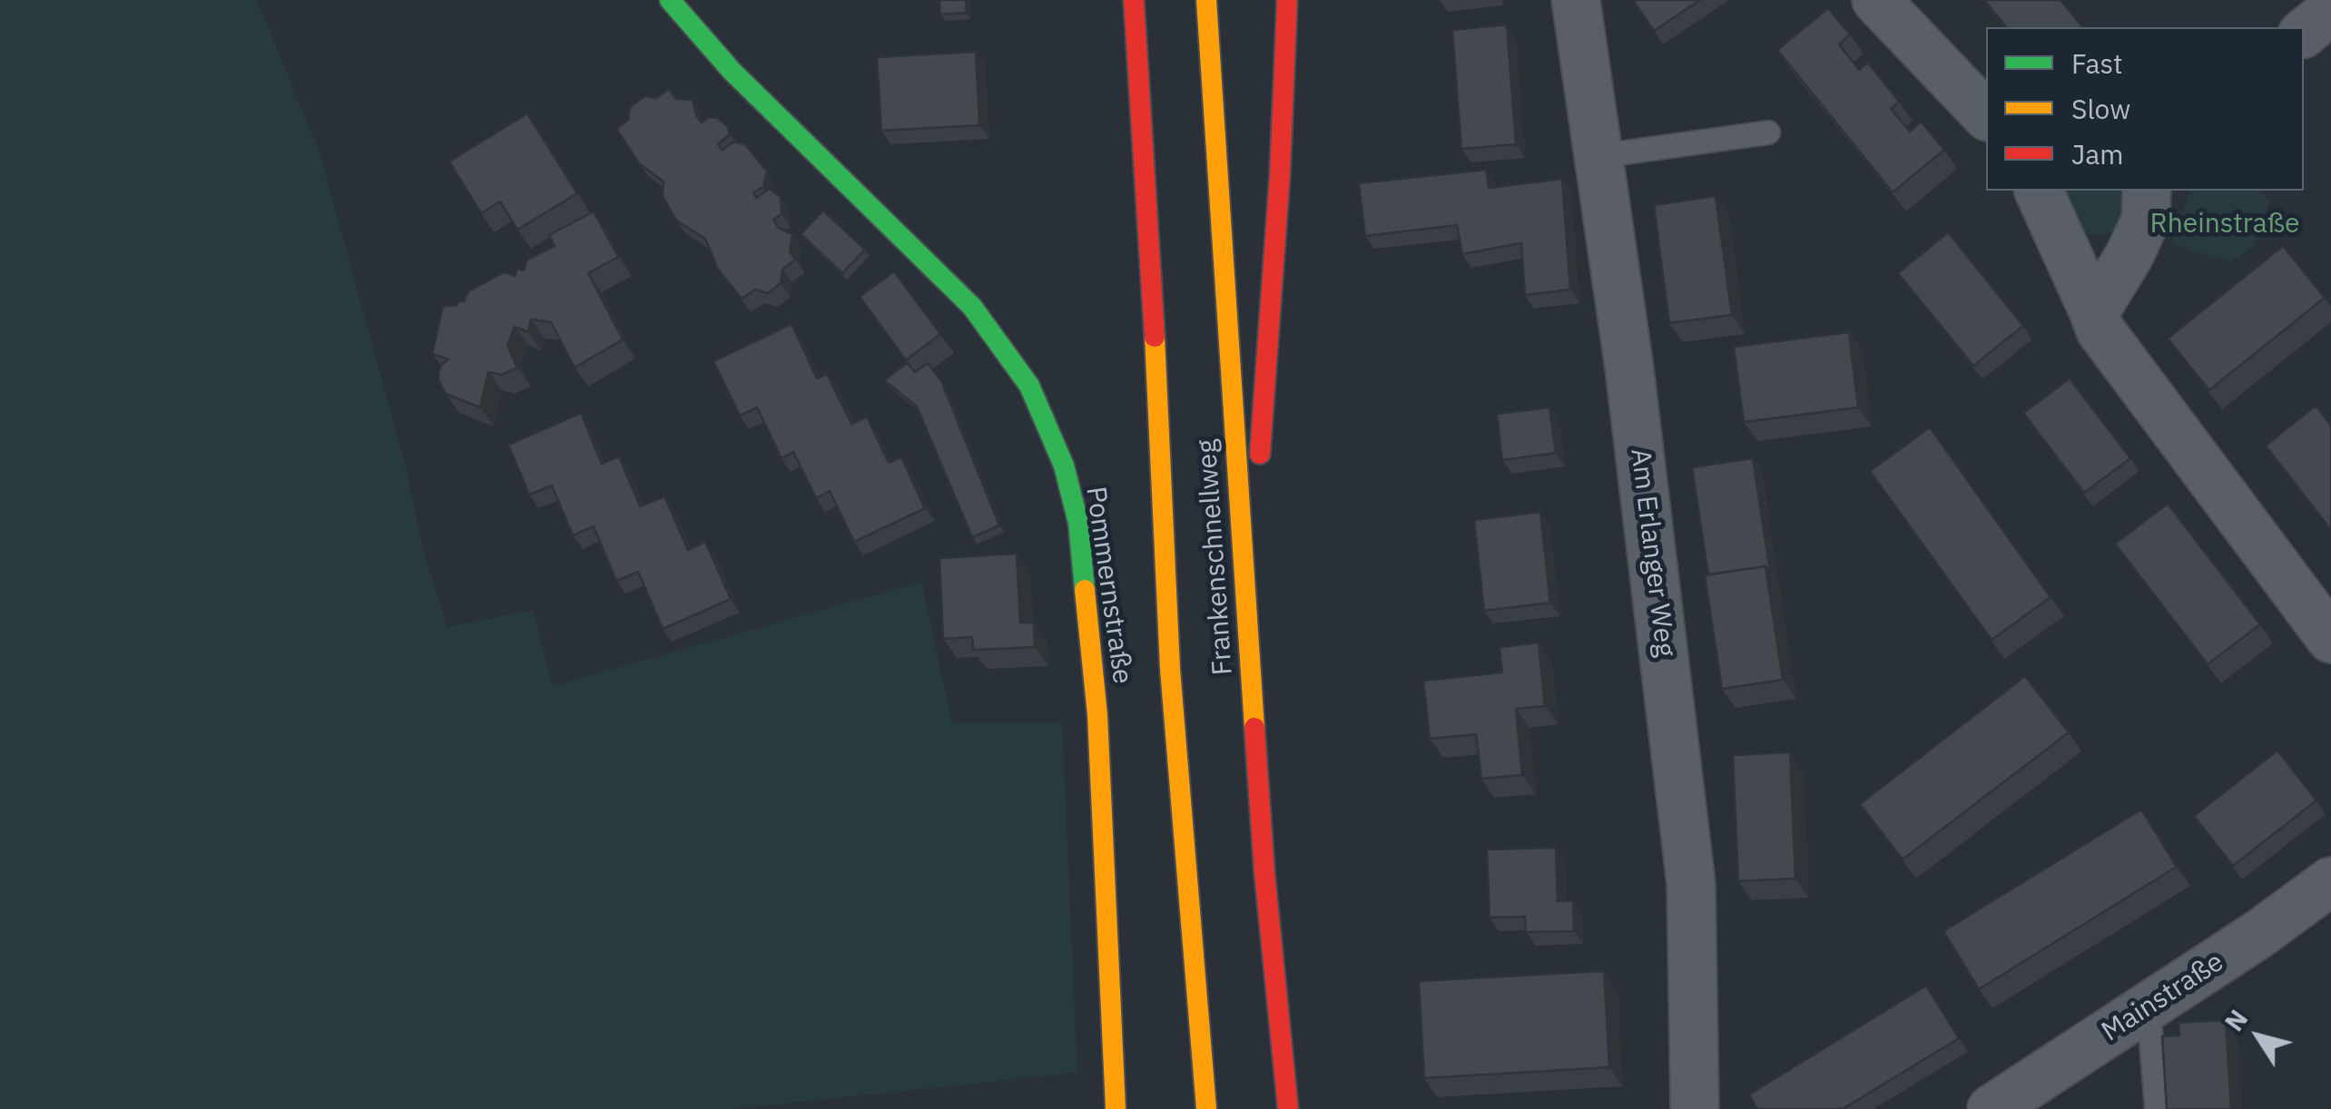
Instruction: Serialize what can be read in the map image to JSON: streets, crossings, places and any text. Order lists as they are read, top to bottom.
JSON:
{
  "streets": {
    "main road": ["Frankenschnellweg", "Pommernstraße"],
    "street": ["Am Erlanger Weg", "Mainstraße"]
  },
  "parks": ["Rheinstraße"],
  "legend": ["Fast", "Slow", "Jam"],
  "north": "top left"
}
